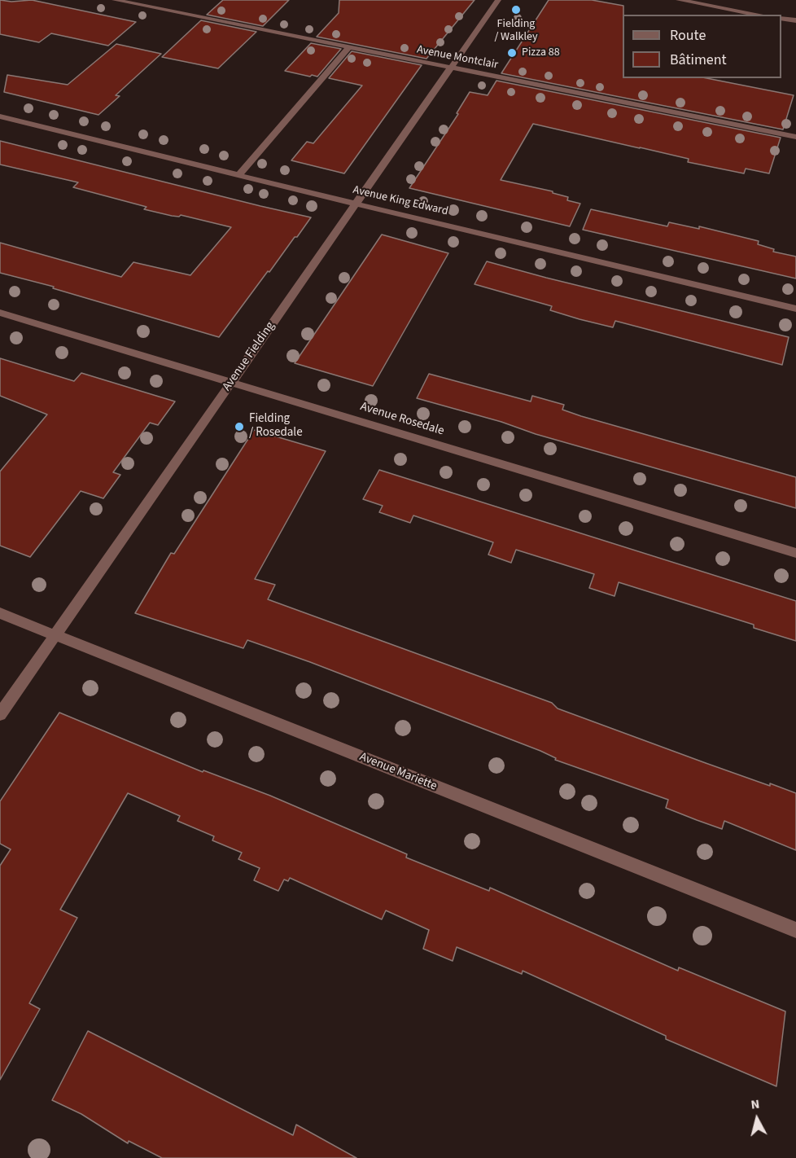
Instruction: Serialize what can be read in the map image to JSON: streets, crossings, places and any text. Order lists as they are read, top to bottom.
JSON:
{
  "streets": {
    "street": [
      "Avenue Montclair",
      "Avenue King Edward",
      "Avenue Fielding",
      "Avenue Rosedale",
      "Avenue Mariette"
    ]
  },
  "crossings": [
    ["Avenue Montclair", "Avenue Fielding"],
    ["Avenue King Edward", "Avenue Fielding"],
    ["Avenue Fielding", "Avenue Rosedale"],
    ["Avenue Fielding", "Avenue Mariette"]
  ],
  "places": ["Fielding / Walkley", "Pizza 88", "Fielding / Rosedale"],
  "legend": ["Route", "Bâtiment"],
  "north": "top"
}
